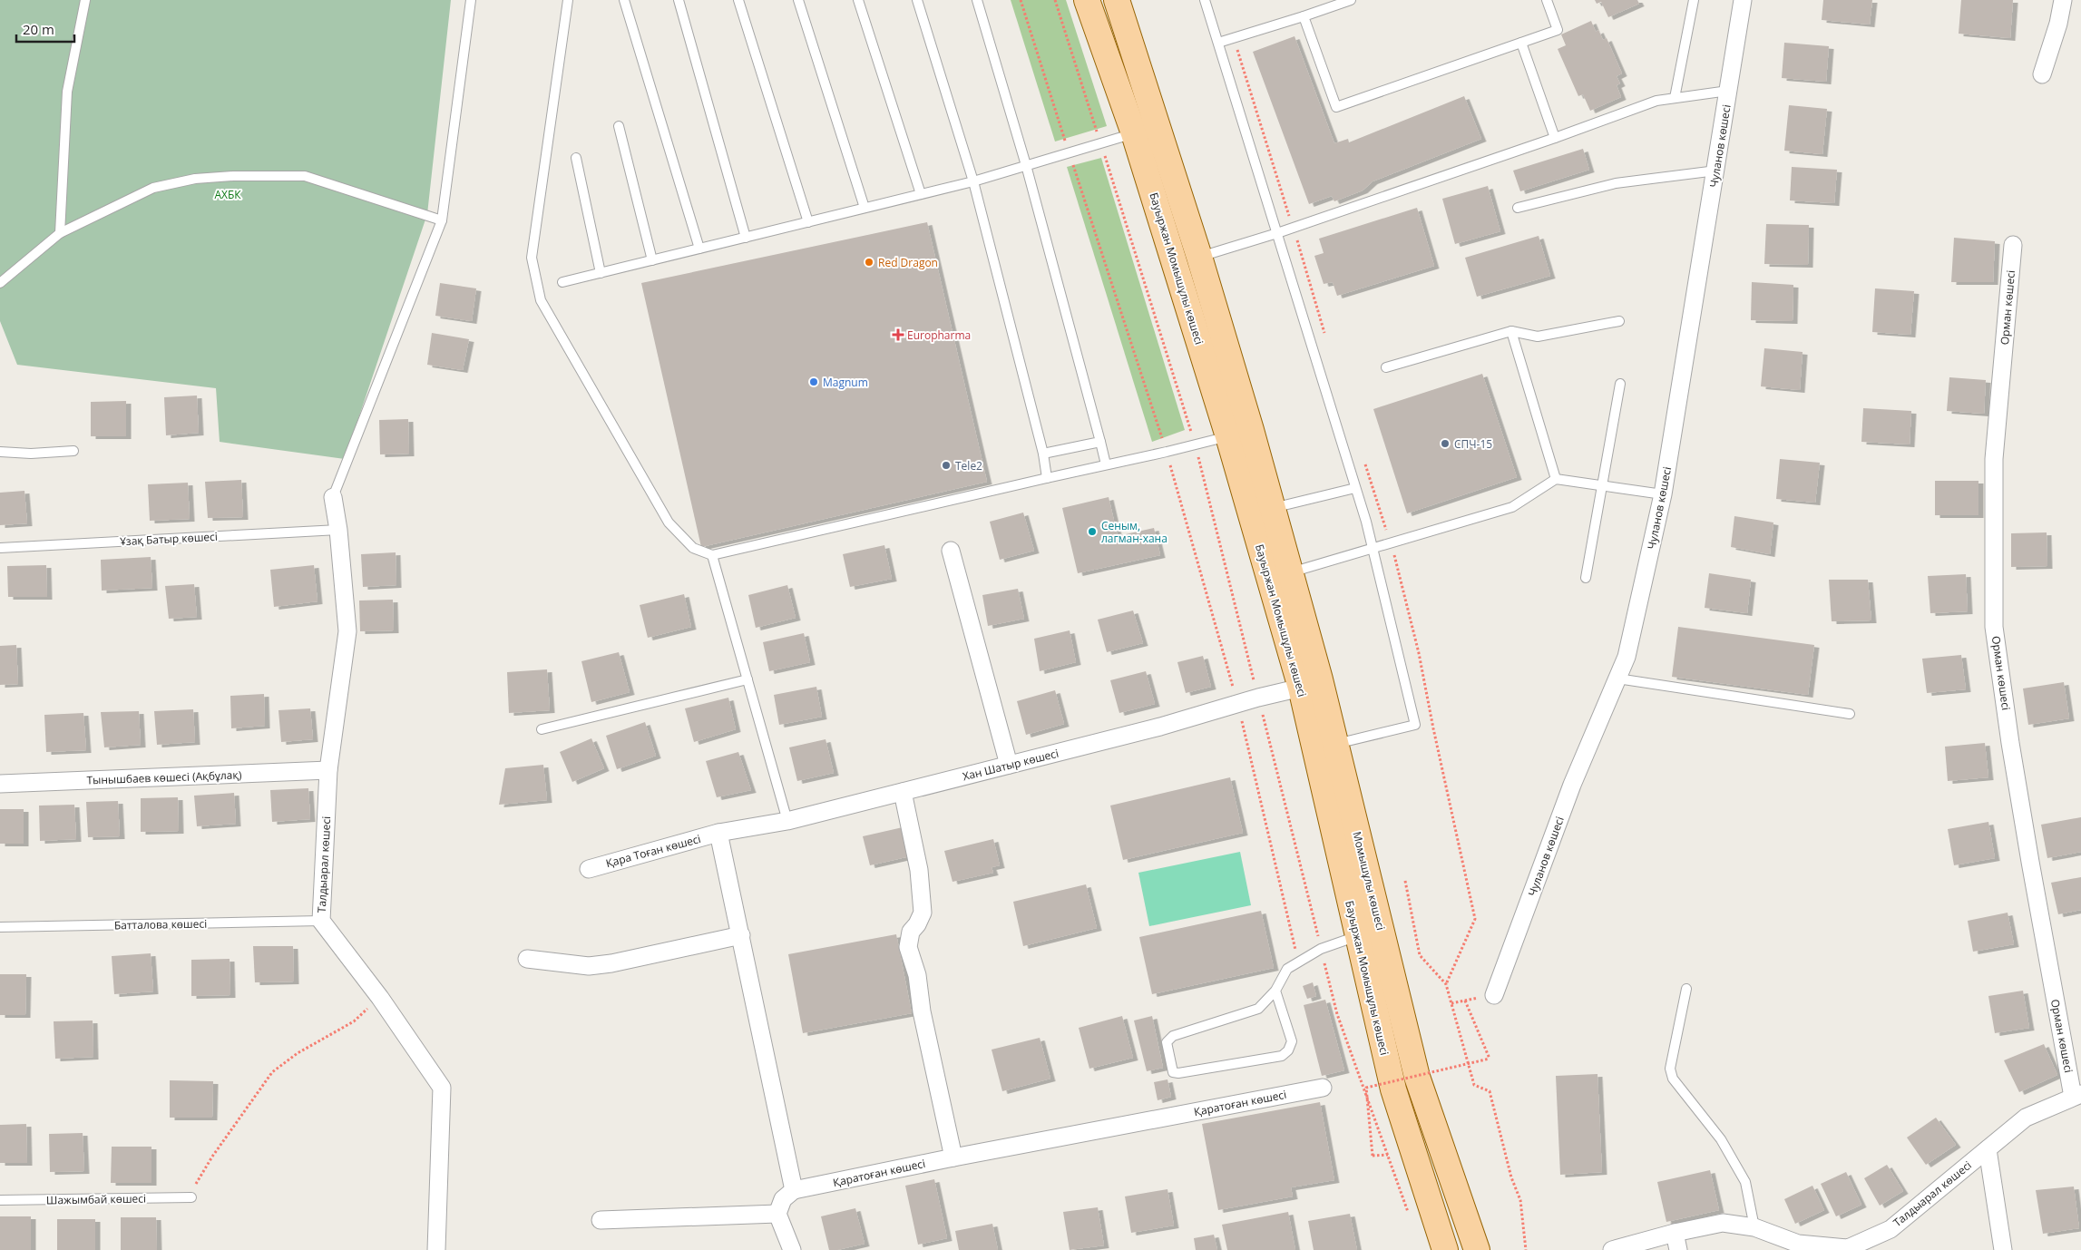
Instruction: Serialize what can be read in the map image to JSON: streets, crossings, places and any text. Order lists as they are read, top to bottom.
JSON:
{
  "streets": {
    "main road": ["Бауыржан Момышұлы көшесі", "Момышұлы көшесі"],
    "street": [
      "Чуланов көшесі",
      "Орман көшесі",
      "Хан Шатыр көшесі",
      "Тынышбаев көшесі (Ақбұлақ)",
      "Қара Тоған көшесі",
      "Талдыарал көшесі",
      "Қаратоған көшесі"
    ],
    "lane": ["Ұзақ Батыр көшесі", "Батталова көшесі", "Шажымбай көшесі"]
  },
  "crossings": [
    ["Бауыржан Момышұлы көшесі", "Хан Шатыр көшесі"],
    ["Бауыржан Момышұлы көшесі", "Момышұлы көшесі"],
    ["Орман көшесі", "Талдыарал көшесі"],
    ["Ұзақ Батыр көшесі", "Талдыарал көшесі"],
    ["Хан Шатыр көшесі", "Қара Тоған көшесі"],
    ["Тынышбаев көшесі (Ақбұлақ)", "Талдыарал көшесі"],
    ["Талдыарал көшесі", "Батталова көшесі"]
  ],
  "parks": ["АХБК"],
  "places": {
    "other": [
      "Red Dragon",
      "Magnum",
      "СПЧ-15",
      "Tele2",
      "Сеным, лагман-хана"
    ],
    "health": ["Europharma"]
  },
  "scale_bar": "20 m"
}
